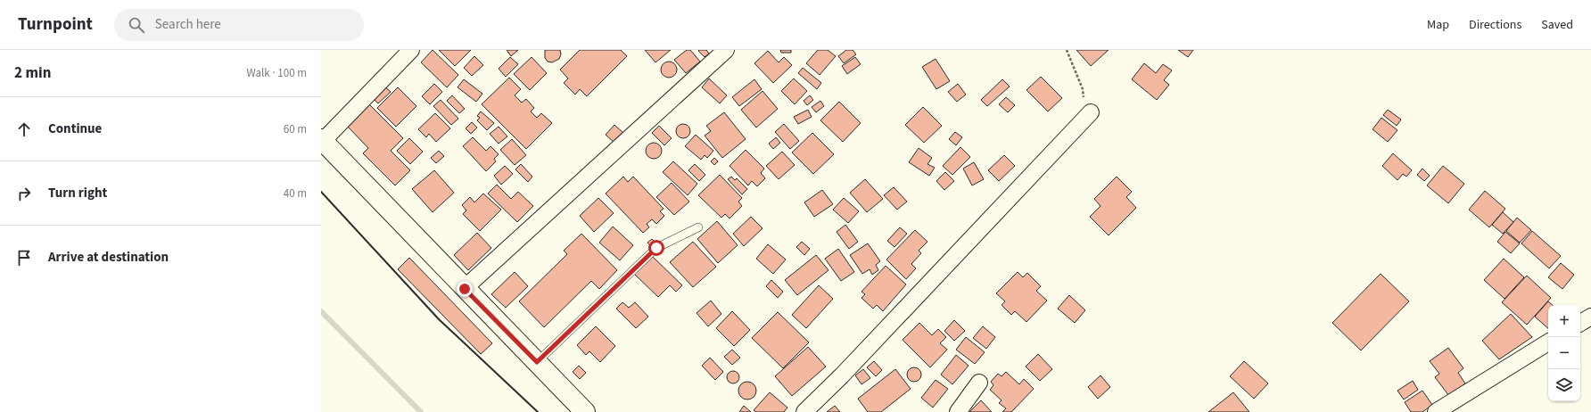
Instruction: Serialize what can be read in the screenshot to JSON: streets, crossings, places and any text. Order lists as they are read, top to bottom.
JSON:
{
  "page": {
    "header": "Turnpoint",
    "search": "Search here",
    "nav": ["Map", "Directions", "Saved"],
    "heading": ["2 min", "Walk · 100 m"],
    "list": [
      ["Continue", "60 m"],
      ["Turn right", "40 m"],
      "Arrive at destination"
    ],
    "map_buttons": ["+", "−"]
  }
}
